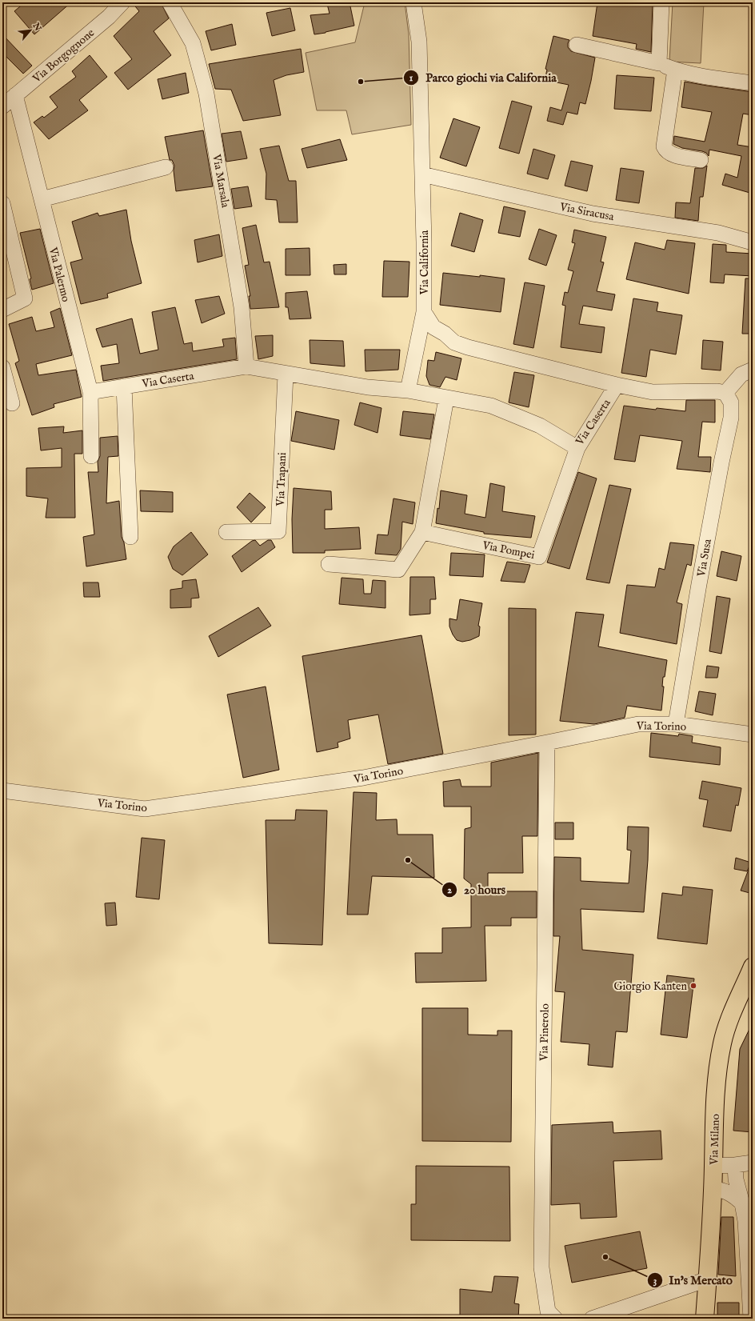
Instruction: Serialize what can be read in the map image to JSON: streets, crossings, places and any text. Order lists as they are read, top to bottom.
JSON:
{
  "streets": {
    "main road": ["Via Milano"],
    "street": [
      "Via Borgognone",
      "Via Marsala",
      "Via Siracusa",
      "Via California",
      "Via Palermo",
      "Via Caserta",
      "Via Trapani",
      "Via Pompei",
      "Via Susa",
      "Via Torino",
      "Via Pinerolo"
    ]
  },
  "crossings": [
    ["Via Borgognone", "Via Palermo"],
    ["Via Marsala", "Via Caserta"],
    ["Via Siracusa", "Via California"],
    ["Via Palermo", "Via Caserta"],
    ["Via Caserta", "Via Trapani"],
    ["Via Caserta", "Via Pompei"],
    ["Via Susa", "Via Torino"],
    ["Via Torino", "Via Pinerolo"]
  ],
  "places": [
    "Parco giochi via California",
    "20 hours",
    "Giorgio Kanten",
    "In's Mercato"
  ],
  "north": "top right"
}
